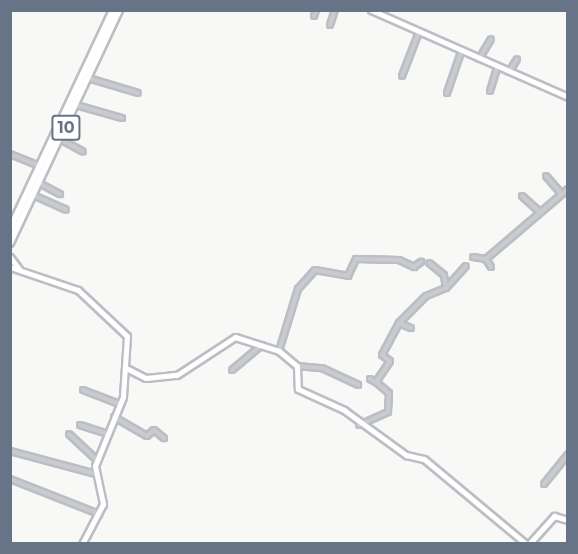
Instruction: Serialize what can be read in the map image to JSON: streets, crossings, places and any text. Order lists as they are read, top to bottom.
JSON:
{
  "streets": {
    "highway": ["10"]
  }
}
